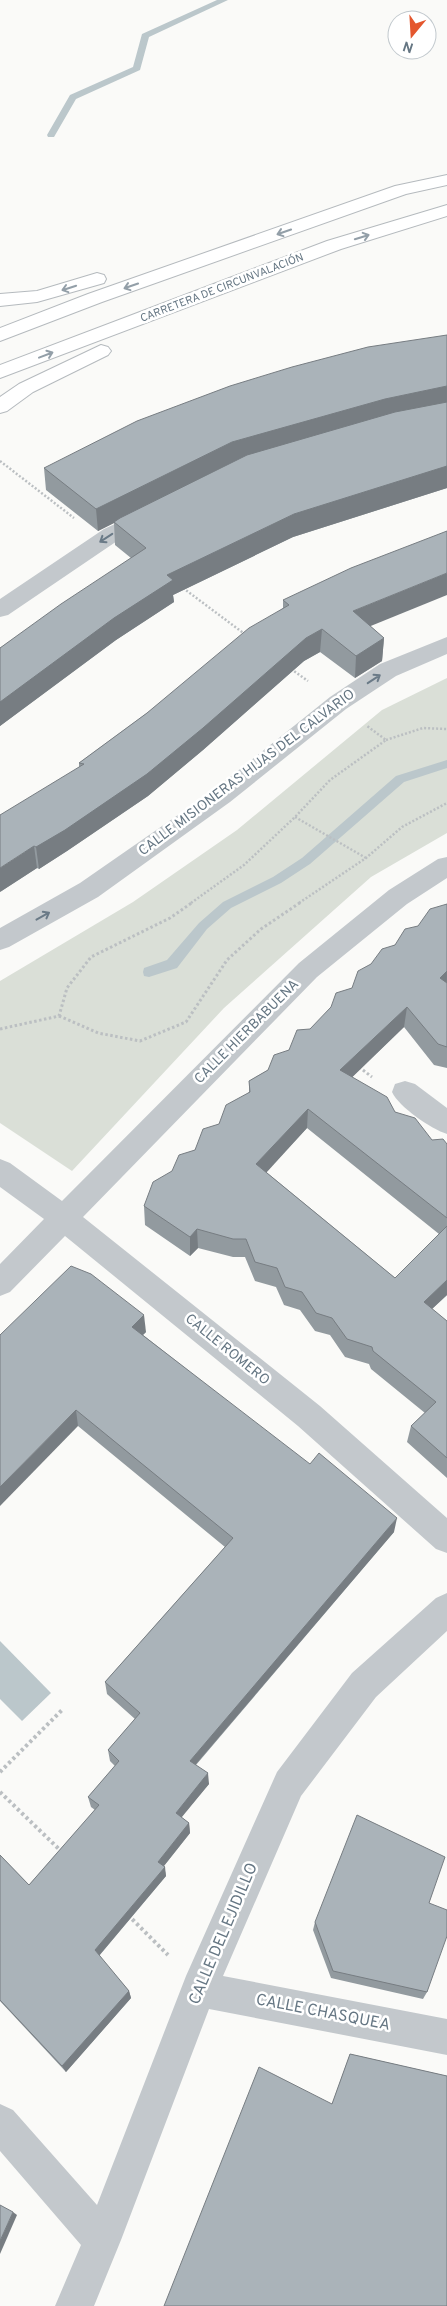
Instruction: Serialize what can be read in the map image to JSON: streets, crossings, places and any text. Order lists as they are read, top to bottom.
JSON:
{
  "streets": {
    "main road": ["CARRETERA DE CIRCUNVALACIÓN"],
    "street": [
      "CALLE MISIONERAS HIJAS DEL CALVARIO",
      "CALLE HIERBABUENA",
      "CALLE ROMERO",
      "CALLE DEL EJIDILLO",
      "CALLE CHASQUEA"
    ]
  },
  "crossings": [
    ["CALLE HIERBABUENA", "CALLE ROMERO"],
    ["CALLE DEL EJIDILLO", "CALLE CHASQUEA"]
  ],
  "one_way": ["CALLE MISIONERAS HIJAS DEL CALVARIO"],
  "north": "bottom"
}
